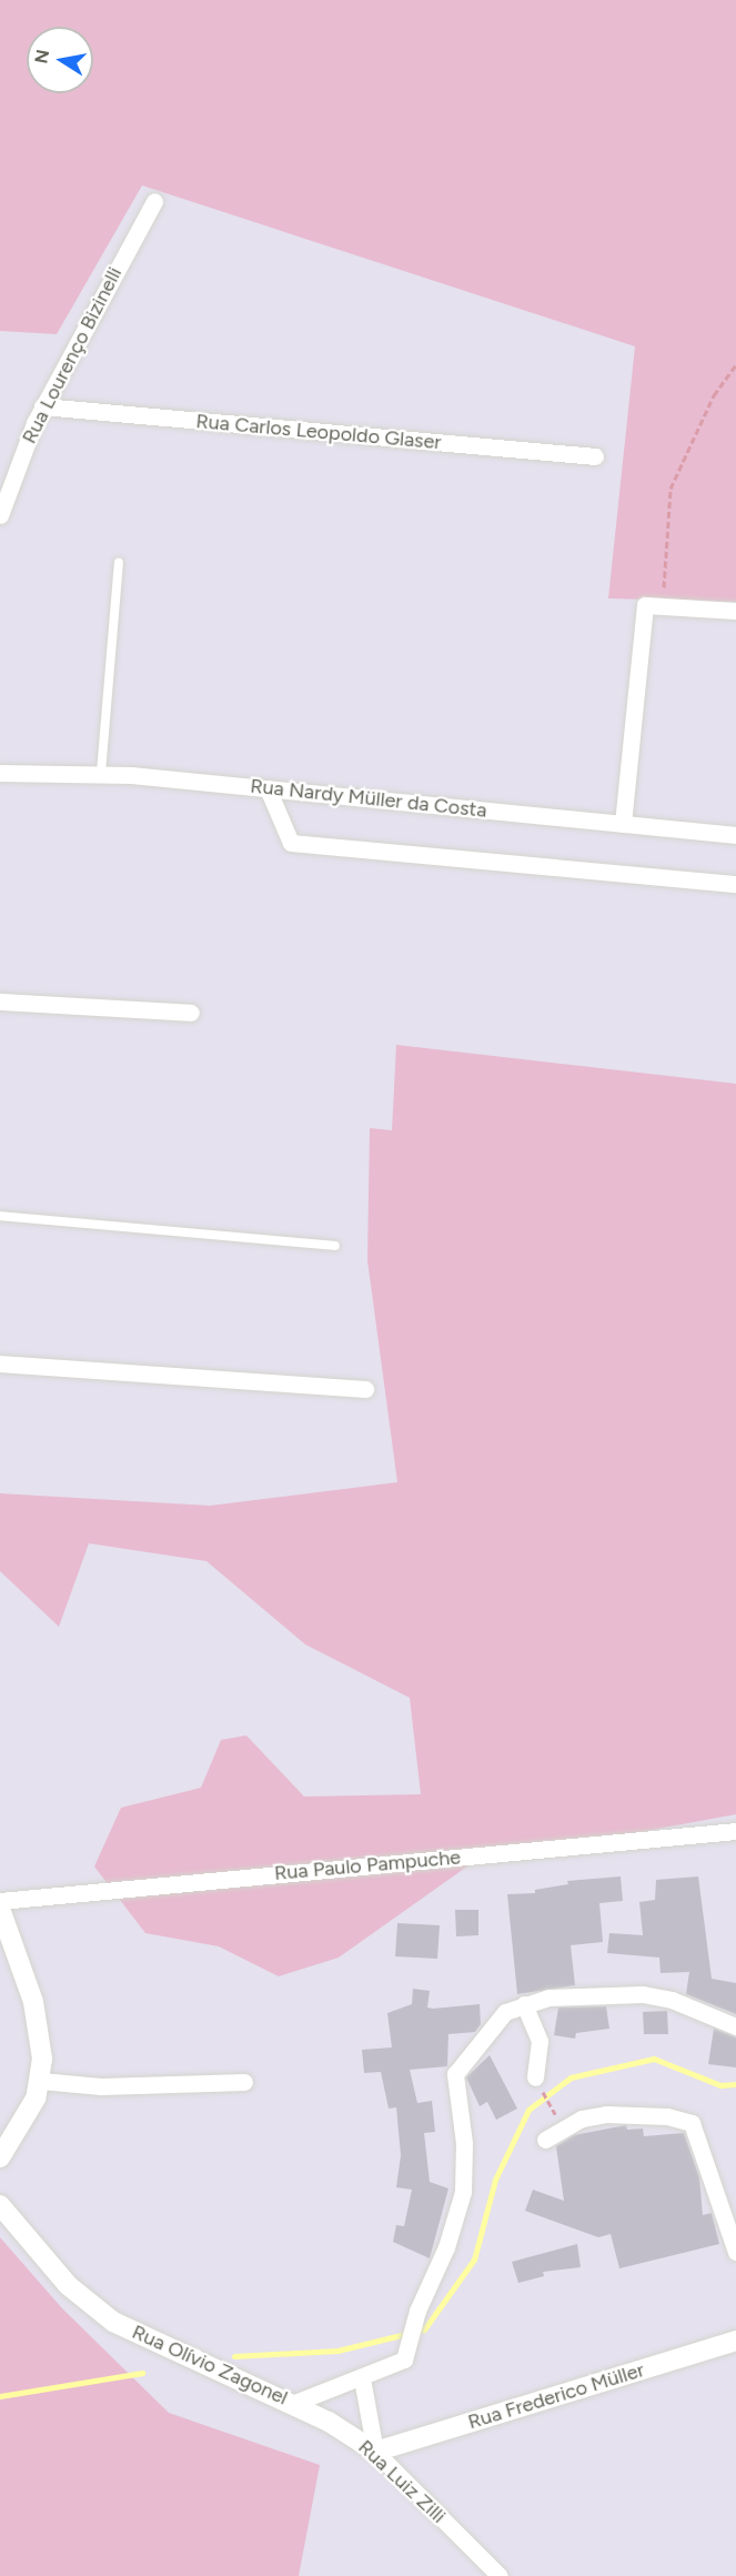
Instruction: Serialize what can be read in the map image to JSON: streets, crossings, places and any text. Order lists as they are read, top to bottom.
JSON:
{
  "streets": {
    "street": [
      "Rua Lourenço Bizinelli",
      "Rua Carlos Leopoldo Glaser",
      "Rua Nardy Müller da Costa",
      "Rua Paulo Pampuche",
      "Rua Olívio Zagonel",
      "Rua Frederico Müller",
      "Rua Luiz Zilli"
    ]
  },
  "crossings": [
    ["Rua Lourenço Bizinelli", "Rua Carlos Leopoldo Glaser"],
    ["Rua Olívio Zagonel", "Rua Luiz Zilli"],
    ["Rua Frederico Müller", "Rua Luiz Zilli"]
  ],
  "north": "left"
}
